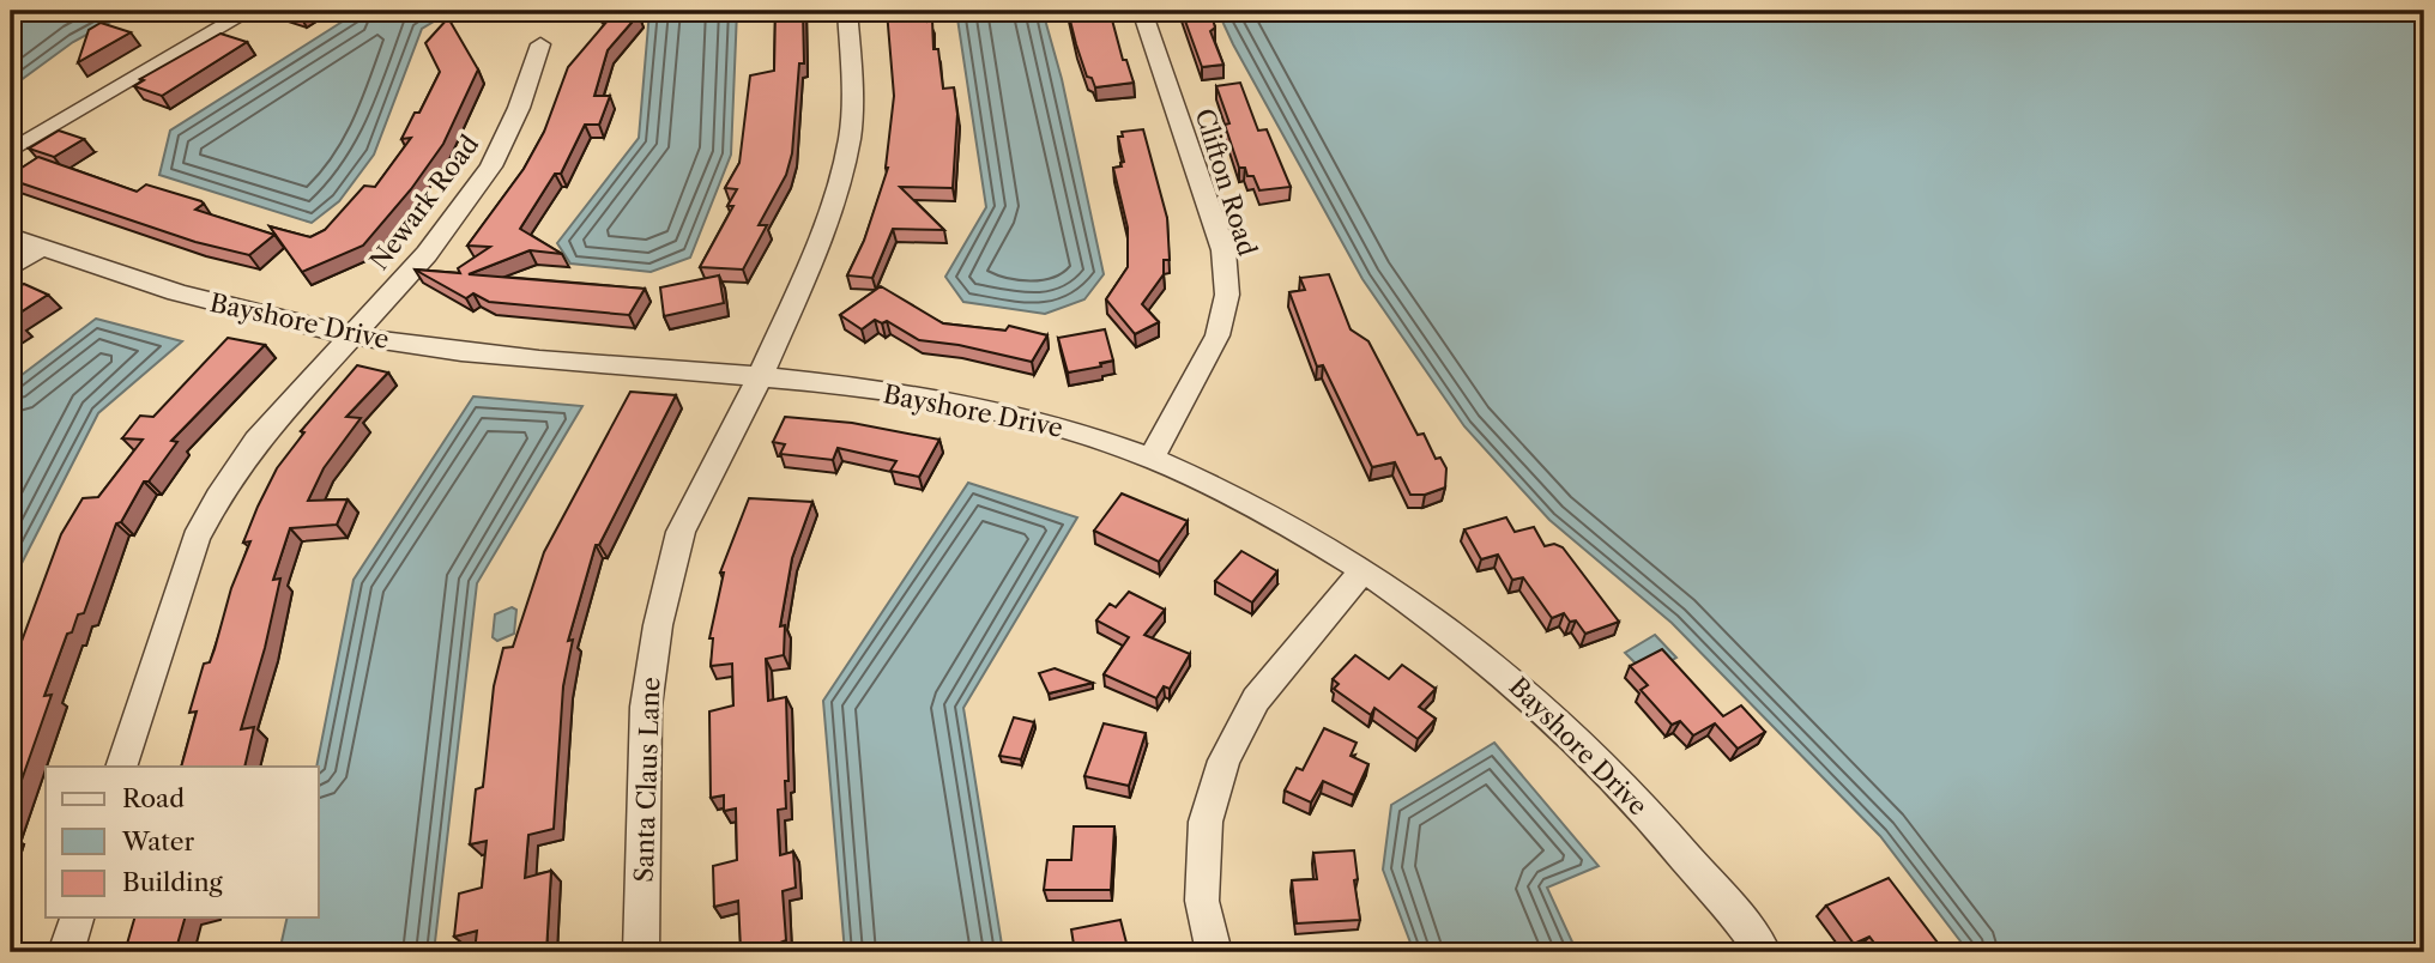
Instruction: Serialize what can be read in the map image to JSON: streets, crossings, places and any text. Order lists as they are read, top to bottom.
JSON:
{
  "streets": {
    "street": [
      "Clifton Road",
      "Newark Road",
      "Bayshore Drive",
      "Santa Claus Lane"
    ]
  },
  "crossings": [
    ["Clifton Road", "Bayshore Drive"],
    ["Newark Road", "Bayshore Drive"],
    ["Bayshore Drive", "Santa Claus Lane"]
  ],
  "legend": ["Road", "Water", "Building"]
}
